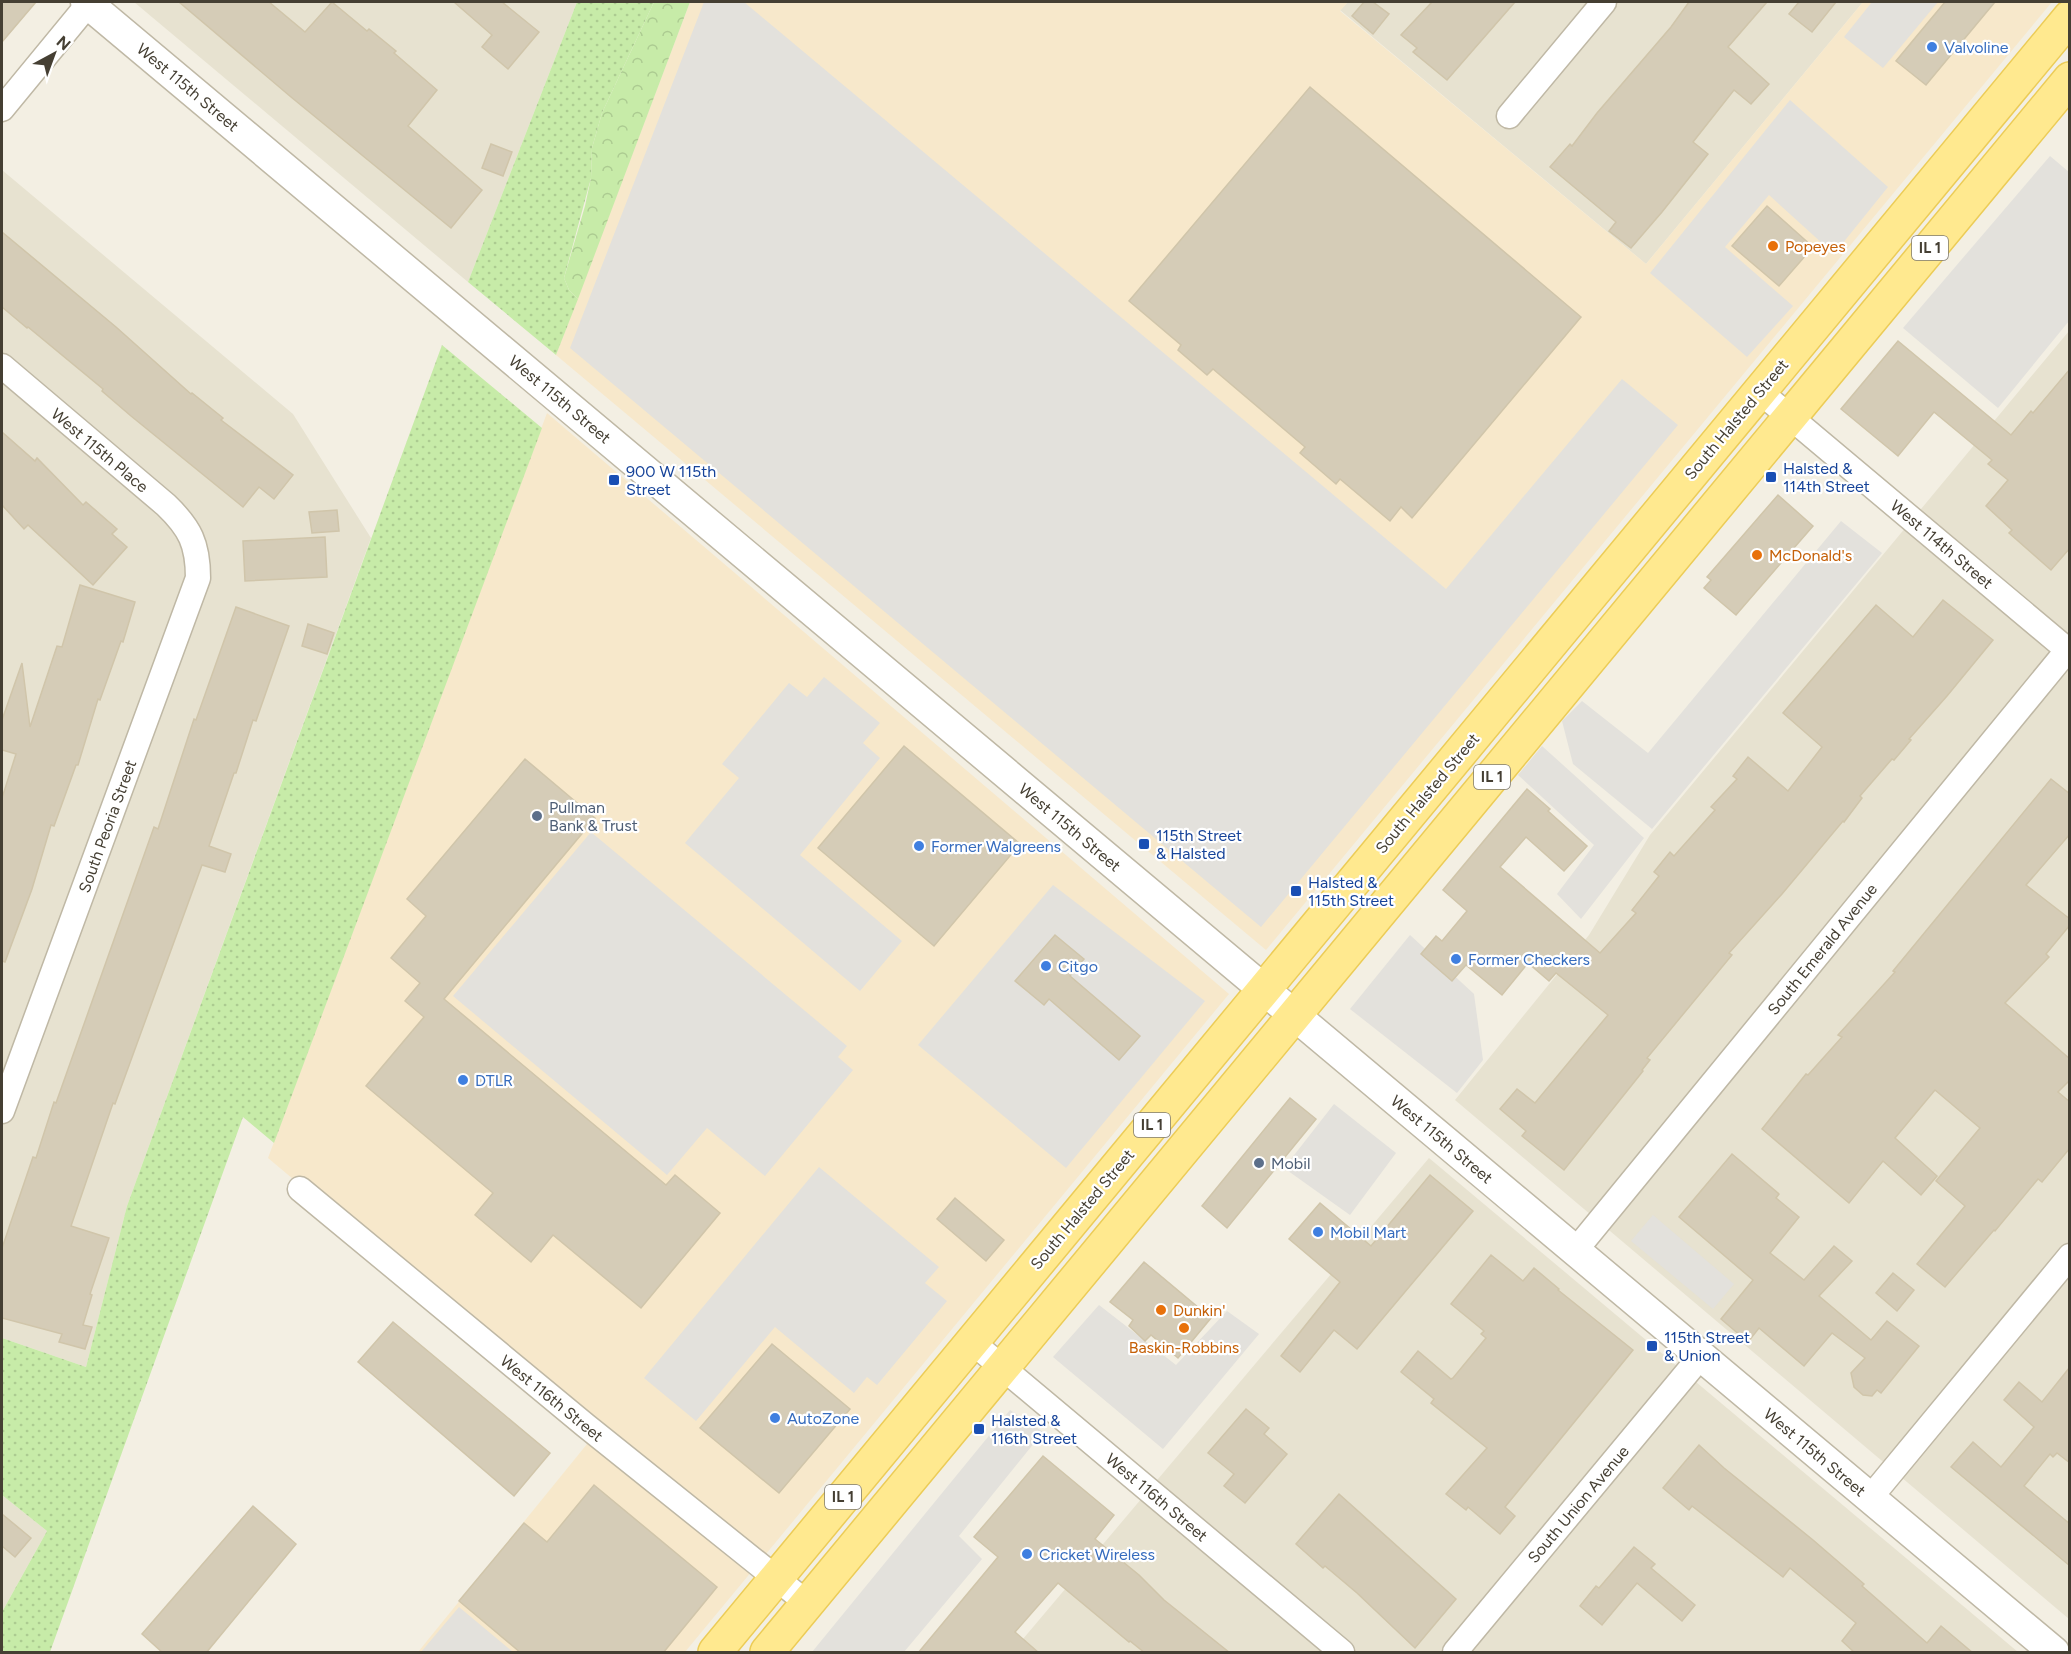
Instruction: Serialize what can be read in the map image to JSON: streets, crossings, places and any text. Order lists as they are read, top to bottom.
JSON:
{
  "streets": {
    "main road": ["IL 1", "South Halsted Street"],
    "street": [
      "West 115th Street",
      "West 115th Place",
      "West 114th Street",
      "South Peoria Street",
      "South Emerald Avenue",
      "West 116th Street",
      "South Union Avenue"
    ]
  },
  "crossings": [
    ["West 115th Street", "IL 1"],
    ["West 115th Street", "South Halsted Street"],
    ["West 115th Street", "South Emerald Avenue"],
    ["West 115th Street", "South Union Avenue"],
    ["IL 1", "West 114th Street"],
    ["IL 1", "West 116th Street"],
    ["South Halsted Street", "West 114th Street"],
    ["South Halsted Street", "West 116th Street"],
    ["West 115th Place", "South Peoria Street"],
    ["West 114th Street", "South Emerald Avenue"]
  ],
  "places": {
    "other": [
      "Valvoline",
      "Popeyes",
      "McDonald's",
      "Pullman Bank & Trust",
      "Former Walgreens",
      "Former Checkers",
      "Citgo",
      "DTLR",
      "Mobil",
      "Mobil Mart",
      "Dunkin'",
      "Baskin-Robbins",
      "AutoZone",
      "Cricket Wireless"
    ],
    "transit": [
      "Halsted & 114th Street",
      "900 W 115th Street",
      "115th Street & Halsted",
      "Halsted & 115th Street",
      "115th Street & Union",
      "Halsted & 116th Street"
    ]
  },
  "north": "top right"
}
